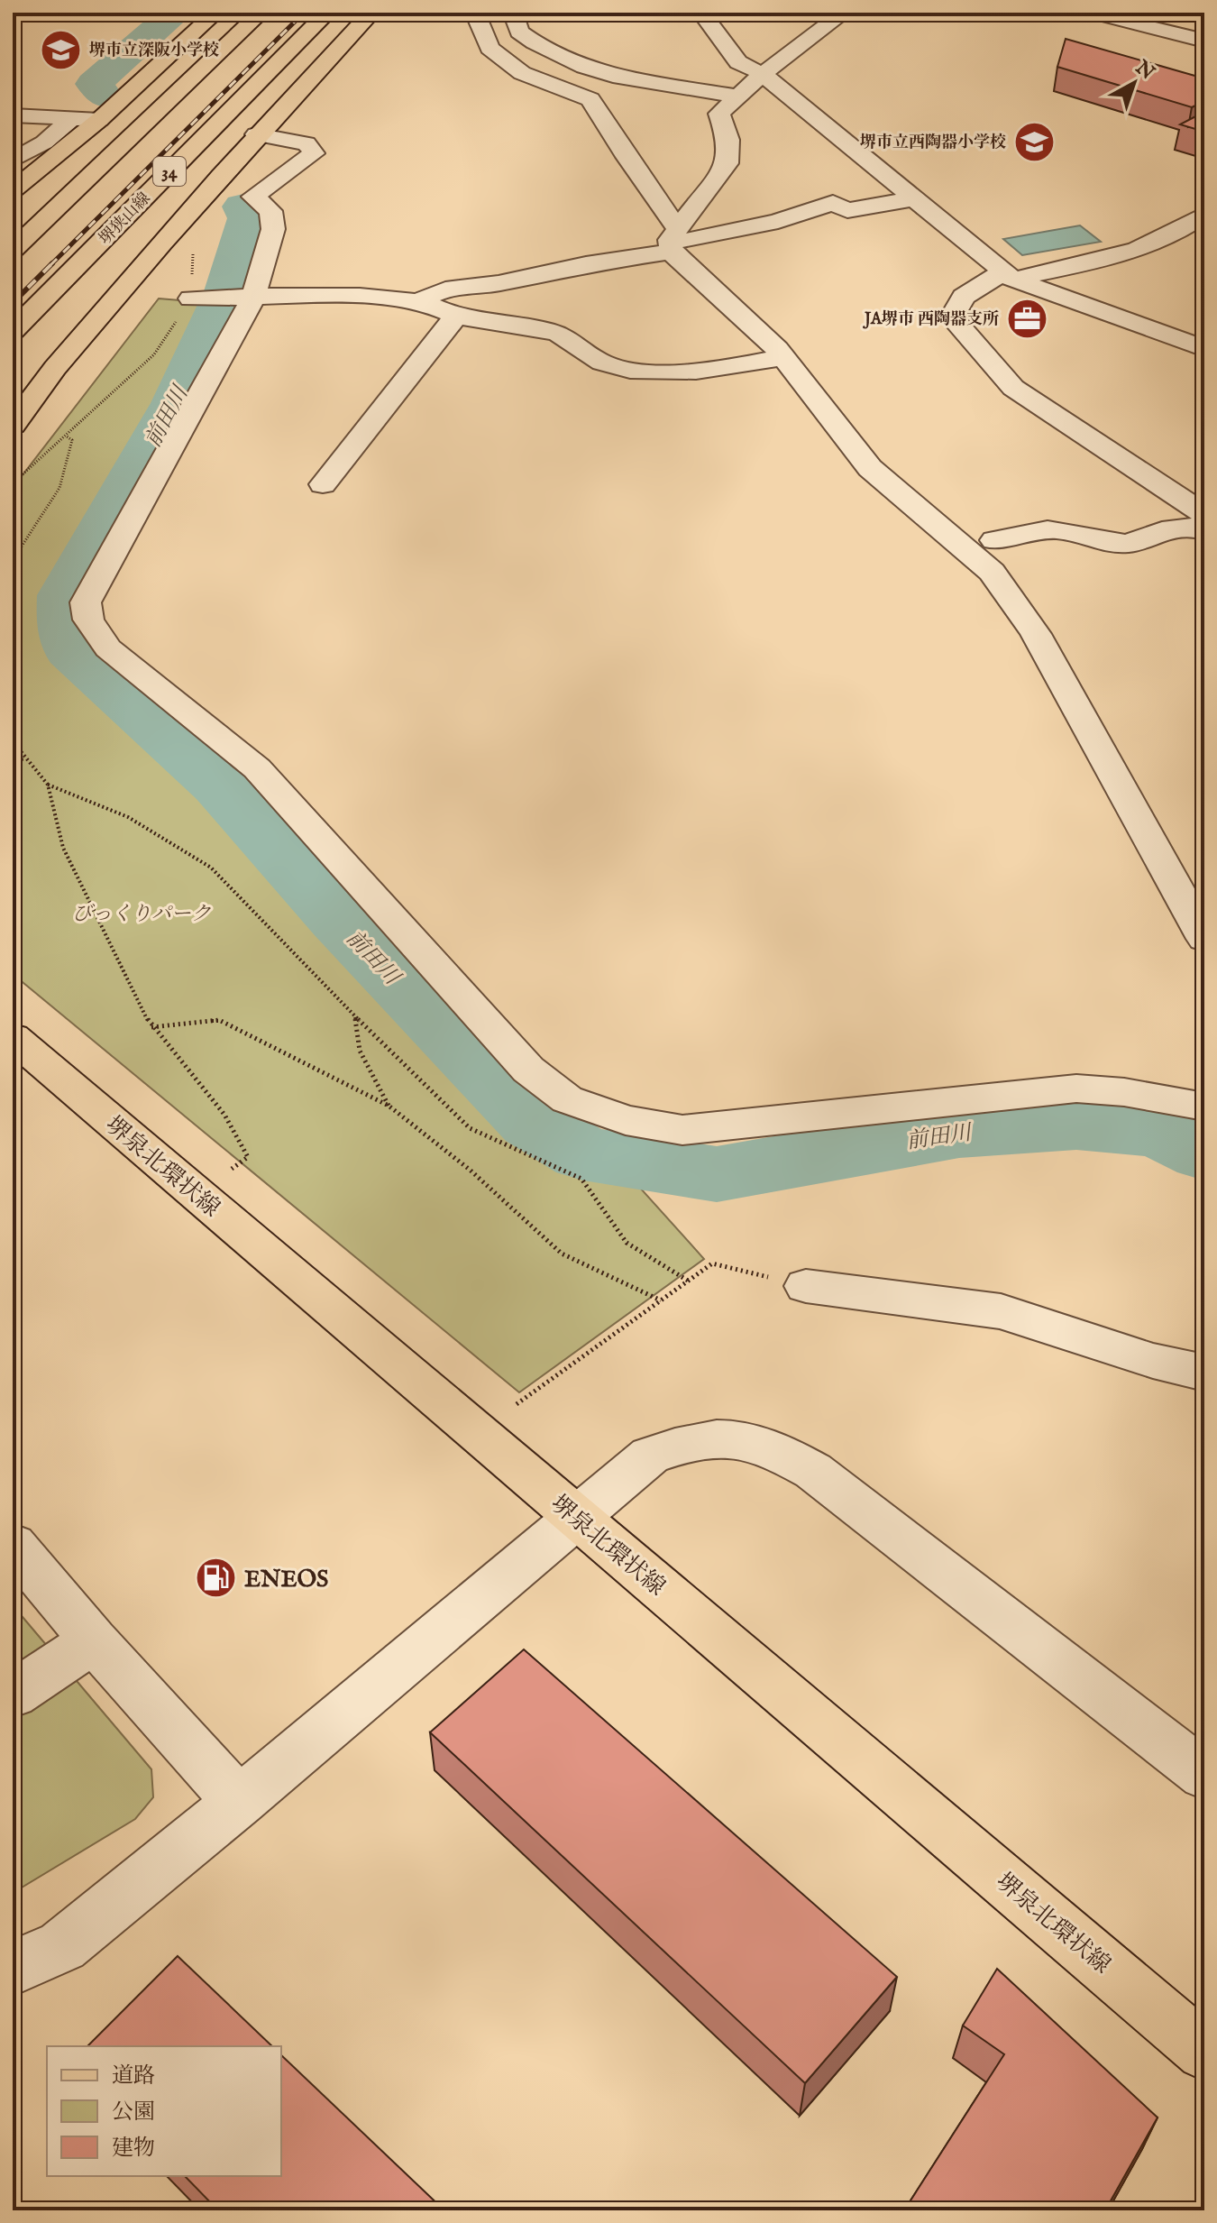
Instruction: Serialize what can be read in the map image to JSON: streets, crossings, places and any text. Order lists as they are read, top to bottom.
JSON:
{
  "streets": {
    "main road": ["34", "堺狭山線", "堺泉北環状線"]
  },
  "water": ["前田川"],
  "parks": ["びっくりパーク"],
  "places": {
    "school or university": ["堺市立深阪小学校", "堺市立西陶器小学校"],
    "office": ["JA堺市 西陶器支所"],
    "fuel station": ["ENEOS"]
  },
  "legend": ["道路", "公園", "建物"],
  "north": "top right"
}
